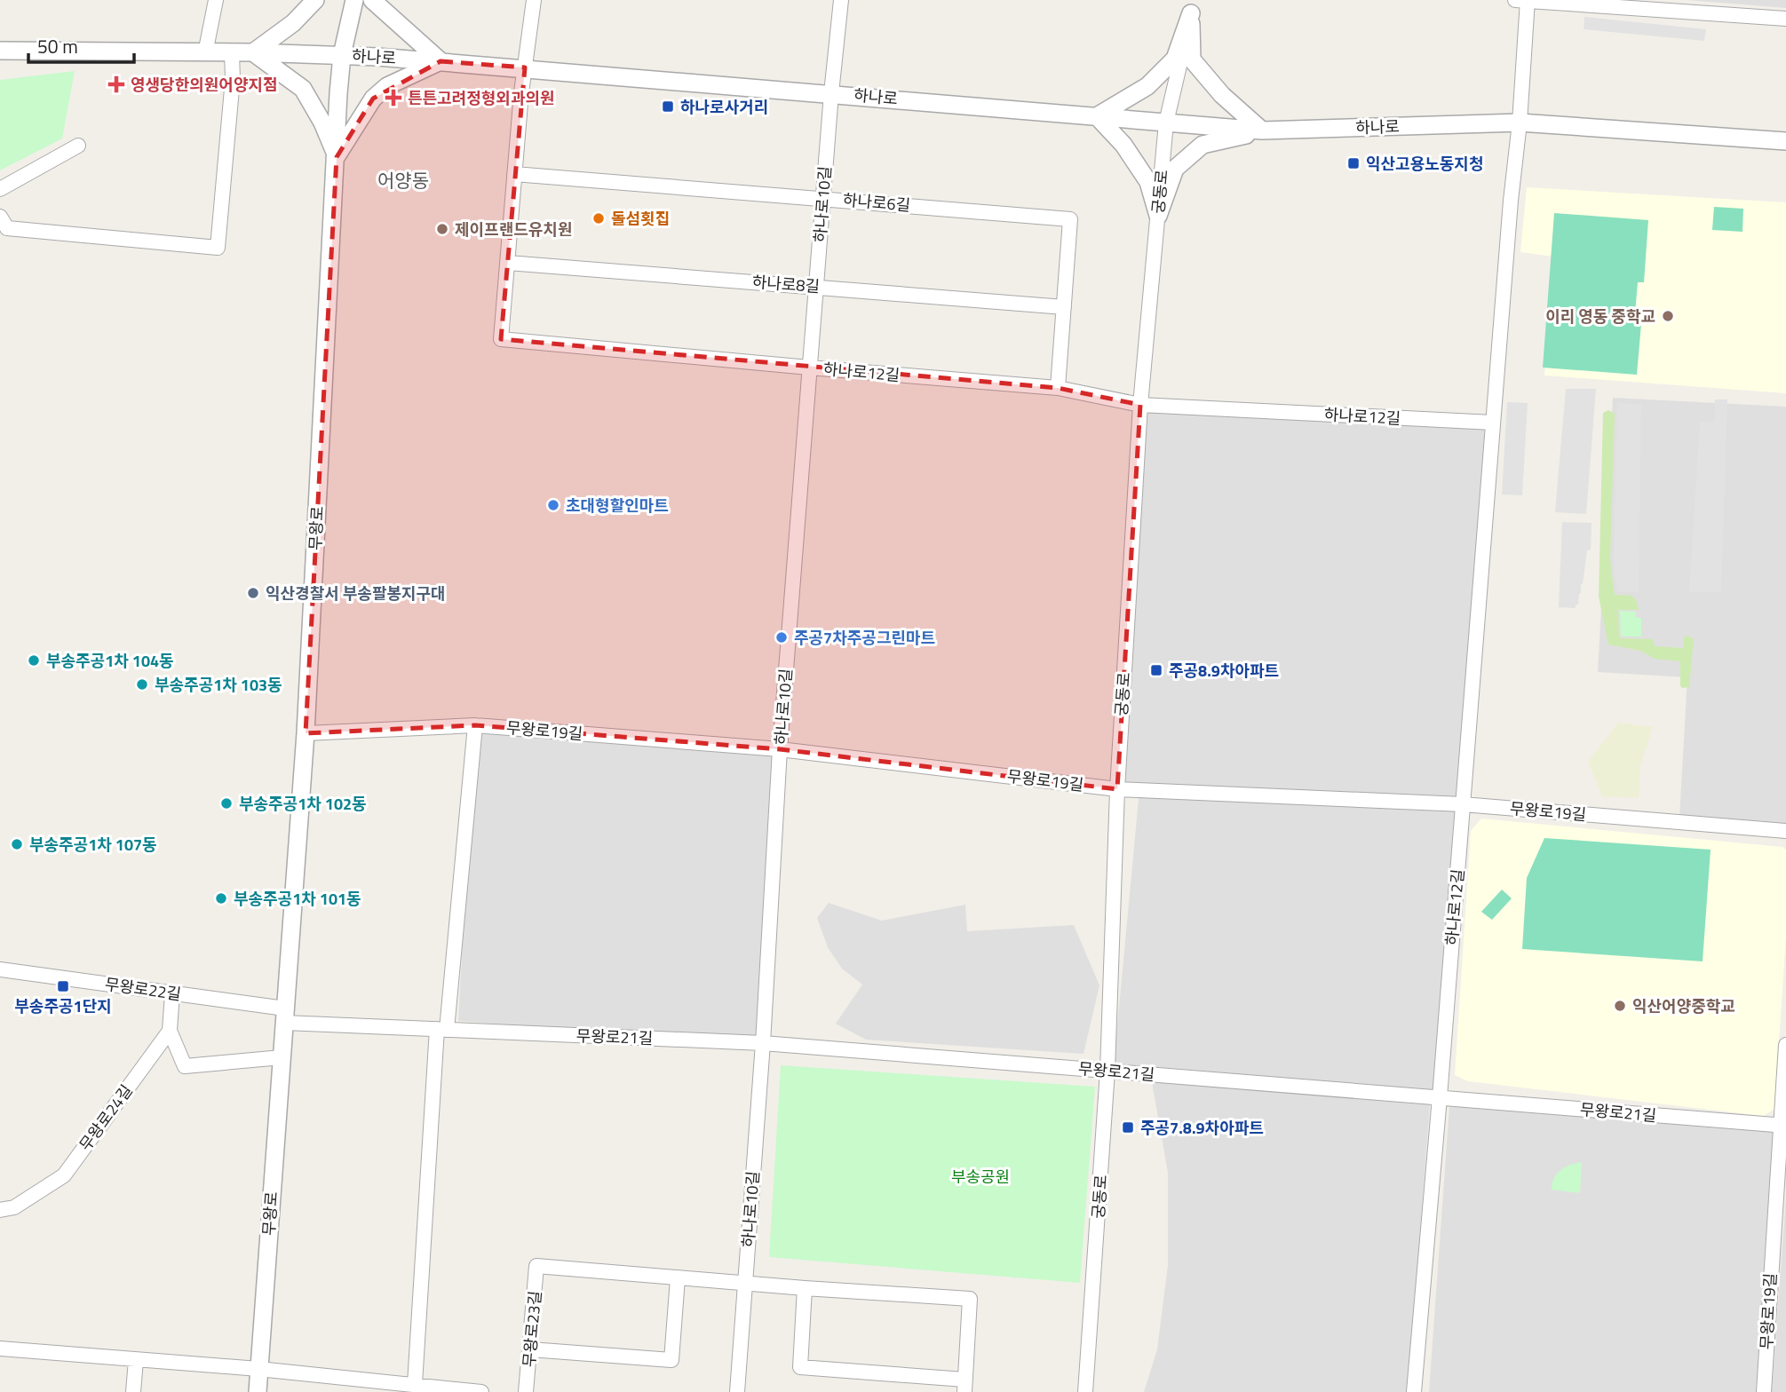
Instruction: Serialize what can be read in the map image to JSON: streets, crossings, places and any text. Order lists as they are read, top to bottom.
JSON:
{
  "streets": {
    "street": [
      "하나로",
      "궁동로",
      "하나로6길",
      "하나로10길",
      "하나로8길",
      "하나로12길",
      "무왕로",
      "무왕로19길",
      "무왕로22길",
      "무왕로21길",
      "무왕로24길",
      "무왕로23길"
    ]
  },
  "crossings": [
    ["하나로", "궁동로"],
    ["하나로", "하나로10길"],
    ["하나로", "하나로12길"],
    ["하나로", "무왕로"],
    ["궁동로", "하나로12길"],
    ["궁동로", "무왕로19길"],
    ["궁동로", "무왕로21길"],
    ["하나로6길", "하나로10길"],
    ["하나로6길", "하나로8길"],
    ["하나로6길", "하나로12길"],
    ["하나로10길", "하나로8길"],
    ["하나로10길", "하나로12길"],
    ["하나로10길", "무왕로19길"],
    ["하나로10길", "무왕로21길"],
    ["하나로8길", "하나로12길"],
    ["하나로12길", "무왕로19길"],
    ["하나로12길", "무왕로21길"],
    ["무왕로", "무왕로19길"],
    ["무왕로", "무왕로22길"],
    ["무왕로", "무왕로21길"],
    ["무왕로19길", "무왕로21길"],
    ["무왕로22길", "무왕로21길"]
  ],
  "districts": ["어양동"],
  "parks": ["부송공원"],
  "places": {
    "health": ["영생당한의원어양지점", "튼튼고려정형외과의원"],
    "transit": [
      "하나로사거리",
      "익산고용노동지청",
      "주공8.9차아파트",
      "부송주공1단지",
      "주공7.8.9차아파트"
    ],
    "other": [
      "돌섬횟집",
      "제이프랜드유치원",
      "이리 영동 중학교",
      "초대형할인마트",
      "익산경찰서 부송팔봉지구대",
      "주공7차주공그린마트",
      "부송주공1차 104동",
      "부송주공1차 103동",
      "부송주공1차 102동",
      "부송주공1차 107동",
      "부송주공1차 101동",
      "익산어양중학교"
    ]
  },
  "scale_bar": "50 m"
}
